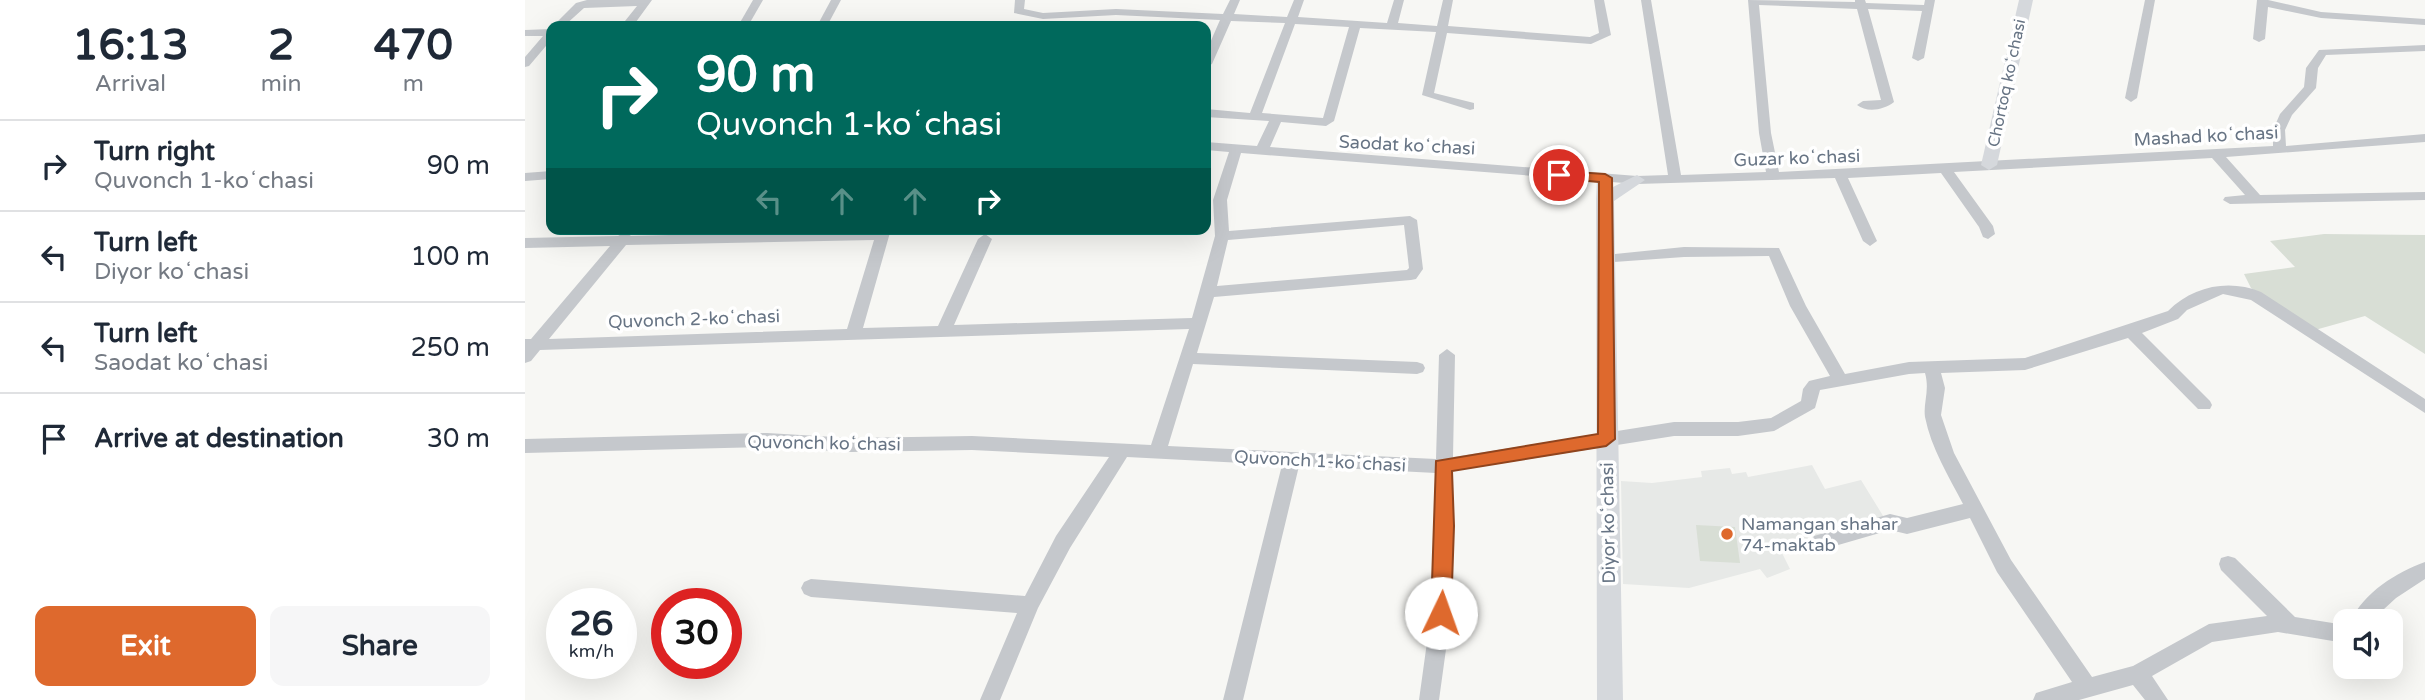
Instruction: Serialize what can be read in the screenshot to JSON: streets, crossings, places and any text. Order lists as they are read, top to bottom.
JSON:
{
  "streets": {
    "main road": ["Chortoq koʻchasi", "Diyor koʻchasi"],
    "street": [
      "Mashad koʻchasi",
      "Saodat koʻchasi",
      "Guzar koʻchasi",
      "Quvonch 2-koʻchasi",
      "Quvonch koʻchasi",
      "Quvonch 1-koʻchasi"
    ]
  },
  "crossings": [
    ["Chortoq koʻchasi", "Mashad koʻchasi"],
    ["Chortoq koʻchasi", "Guzar koʻchasi"],
    ["Mashad koʻchasi", "Guzar koʻchasi"],
    ["Saodat koʻchasi", "Diyor koʻchasi"],
    ["Quvonch koʻchasi", "Quvonch 1-koʻchasi"],
    ["Quvonch 1-koʻchasi", "Diyor koʻchasi"]
  ],
  "places": ["Namangan shahar 74-maktab"],
  "page": {
    "eta": [
      "16:13",
      "Arrival",
      "2",
      "min",
      "470",
      "m"
    ],
    "turn": ["90 m", "Quvonch 1-koʻchasi"],
    "list": [
      {
        "name": "Turn right",
        "note": "Quvonch 1-koʻchasi",
        "value": "90 m"
      },
      {
        "name": "Turn left",
        "note": "Diyor koʻchasi",
        "value": "100 m"
      },
      {
        "name": "Turn left",
        "note": "Saodat koʻchasi",
        "value": "250 m"
      },
      {
        "name": "Arrive at destination",
        "value": "30 m"
      }
    ],
    "speed": "26 km/h",
    "limit": "30",
    "buttons": ["Exit", "Share"]
  }
}
